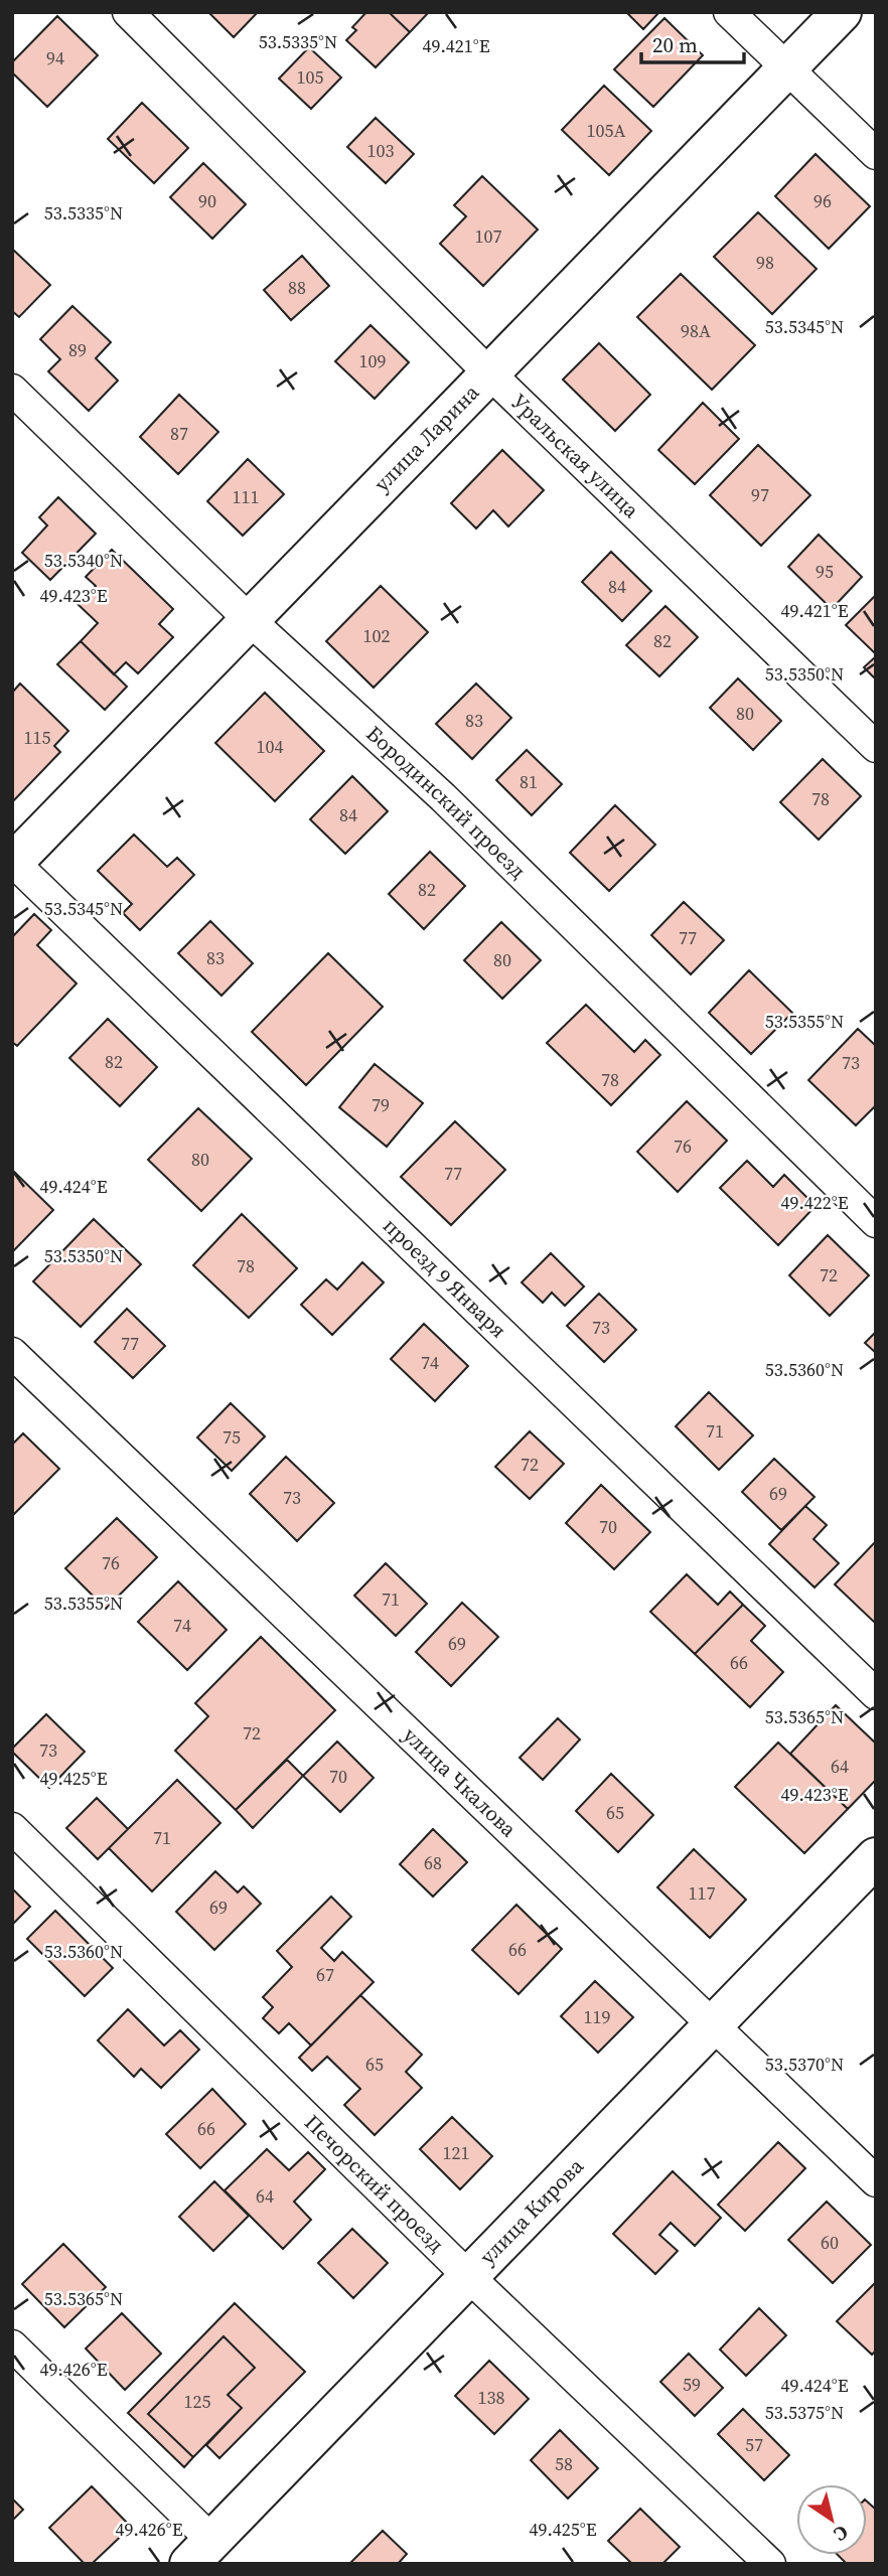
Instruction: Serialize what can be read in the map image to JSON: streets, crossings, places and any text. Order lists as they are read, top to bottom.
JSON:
{
  "streets": {
    "street": [
      "улица Ларина",
      "Уральская улица",
      "Бородинский проезд",
      "проезд 9 Января",
      "улица Чкалова",
      "Печорский проезд",
      "улица Кирова"
    ]
  },
  "crossings": [
    ["улица Ларина", "Уральская улица"],
    ["улица Ларина", "Бородинский проезд"],
    ["улица Ларина", "проезд 9 Января"],
    ["улица Чкалова", "улица Кирова"],
    ["Печорский проезд", "улица Кирова"]
  ],
  "house_numbers": [
    "94",
    "105",
    "105А",
    "103",
    "90",
    "96",
    "107",
    "98",
    "88",
    "98А",
    "89",
    "109",
    "87",
    "97",
    "111",
    "95",
    "84",
    "102",
    "82",
    "80",
    "83",
    "115",
    "104",
    "81",
    "78",
    "84",
    "82",
    "77",
    "83",
    "80",
    "82",
    "73",
    "78",
    "79",
    "76",
    "80",
    "77",
    "78",
    "72",
    "73",
    "77",
    "74",
    "71",
    "75",
    "72",
    "69",
    "73",
    "70",
    "76",
    "71",
    "74",
    "69",
    "66",
    "72",
    "73",
    "64",
    "70",
    "65",
    "71",
    "68",
    "117",
    "69",
    "66",
    "67",
    "119",
    "65",
    "66",
    "121",
    "64",
    "60",
    "59",
    "138",
    "125",
    "57",
    "58"
  ],
  "scale_bar": "20 m",
  "north": "bottom right",
  "coordinates": [
    "53.5335°N",
    "49.421°E",
    "53.5345°N",
    "53.5340°N",
    "49.423°E",
    "53.5350°N",
    "53.5355°N",
    "49.424°E",
    "49.422°E",
    "53.5360°N",
    "53.5365°N",
    "49.425°E",
    "53.5370°N",
    "49.426°E",
    "53.5375°N"
  ]
}
